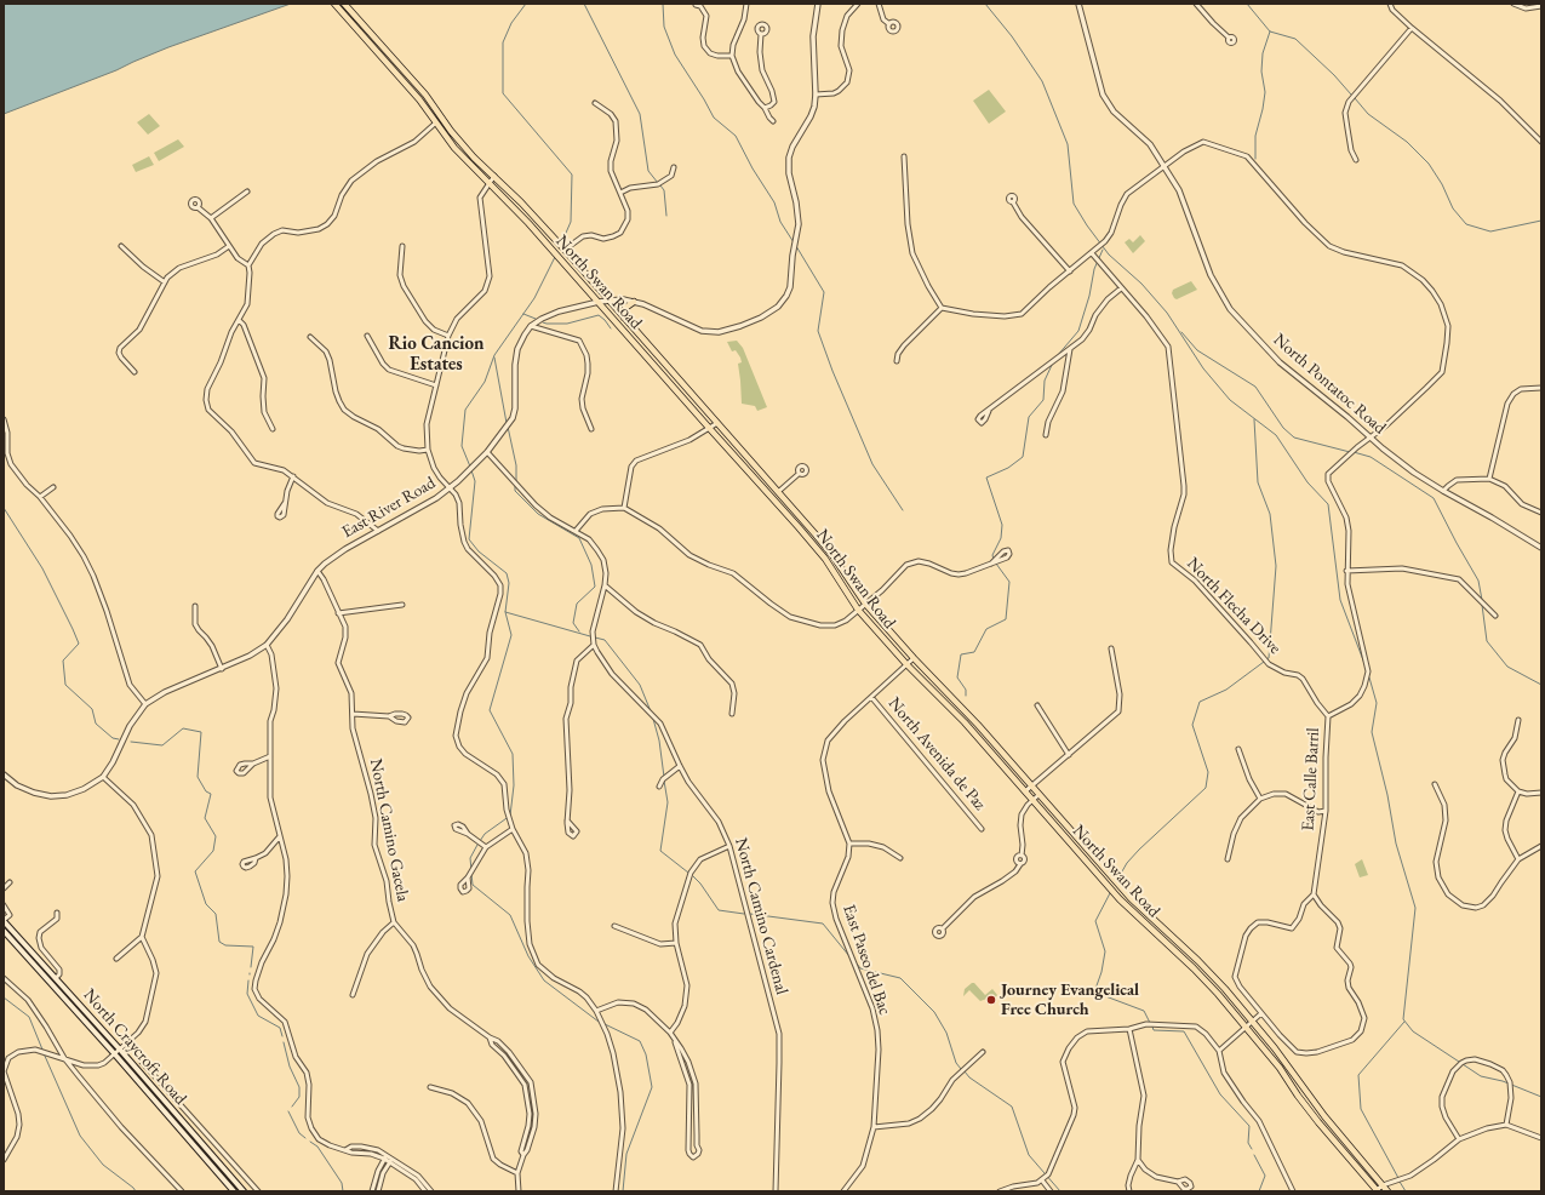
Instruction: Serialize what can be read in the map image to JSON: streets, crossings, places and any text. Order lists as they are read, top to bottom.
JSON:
{
  "streets": {
    "main road": ["North Swan Road", "North Craycroft Road"],
    "street": [
      "North Pontatoc Road",
      "East River Road",
      "North Flecha Drive",
      "North Avenida de Paz",
      "East Calle Barril",
      "North Camino Gacela",
      "North Camino Cardenal",
      "East Paseo del Bac"
    ]
  },
  "crossings": [
    ["East River Road", "North Camino Gacela"],
    ["North Flecha Drive", "East Calle Barril"]
  ],
  "districts": ["Rio Cancion Estates"],
  "places": ["Journey Evangelical Free Church"]
}
